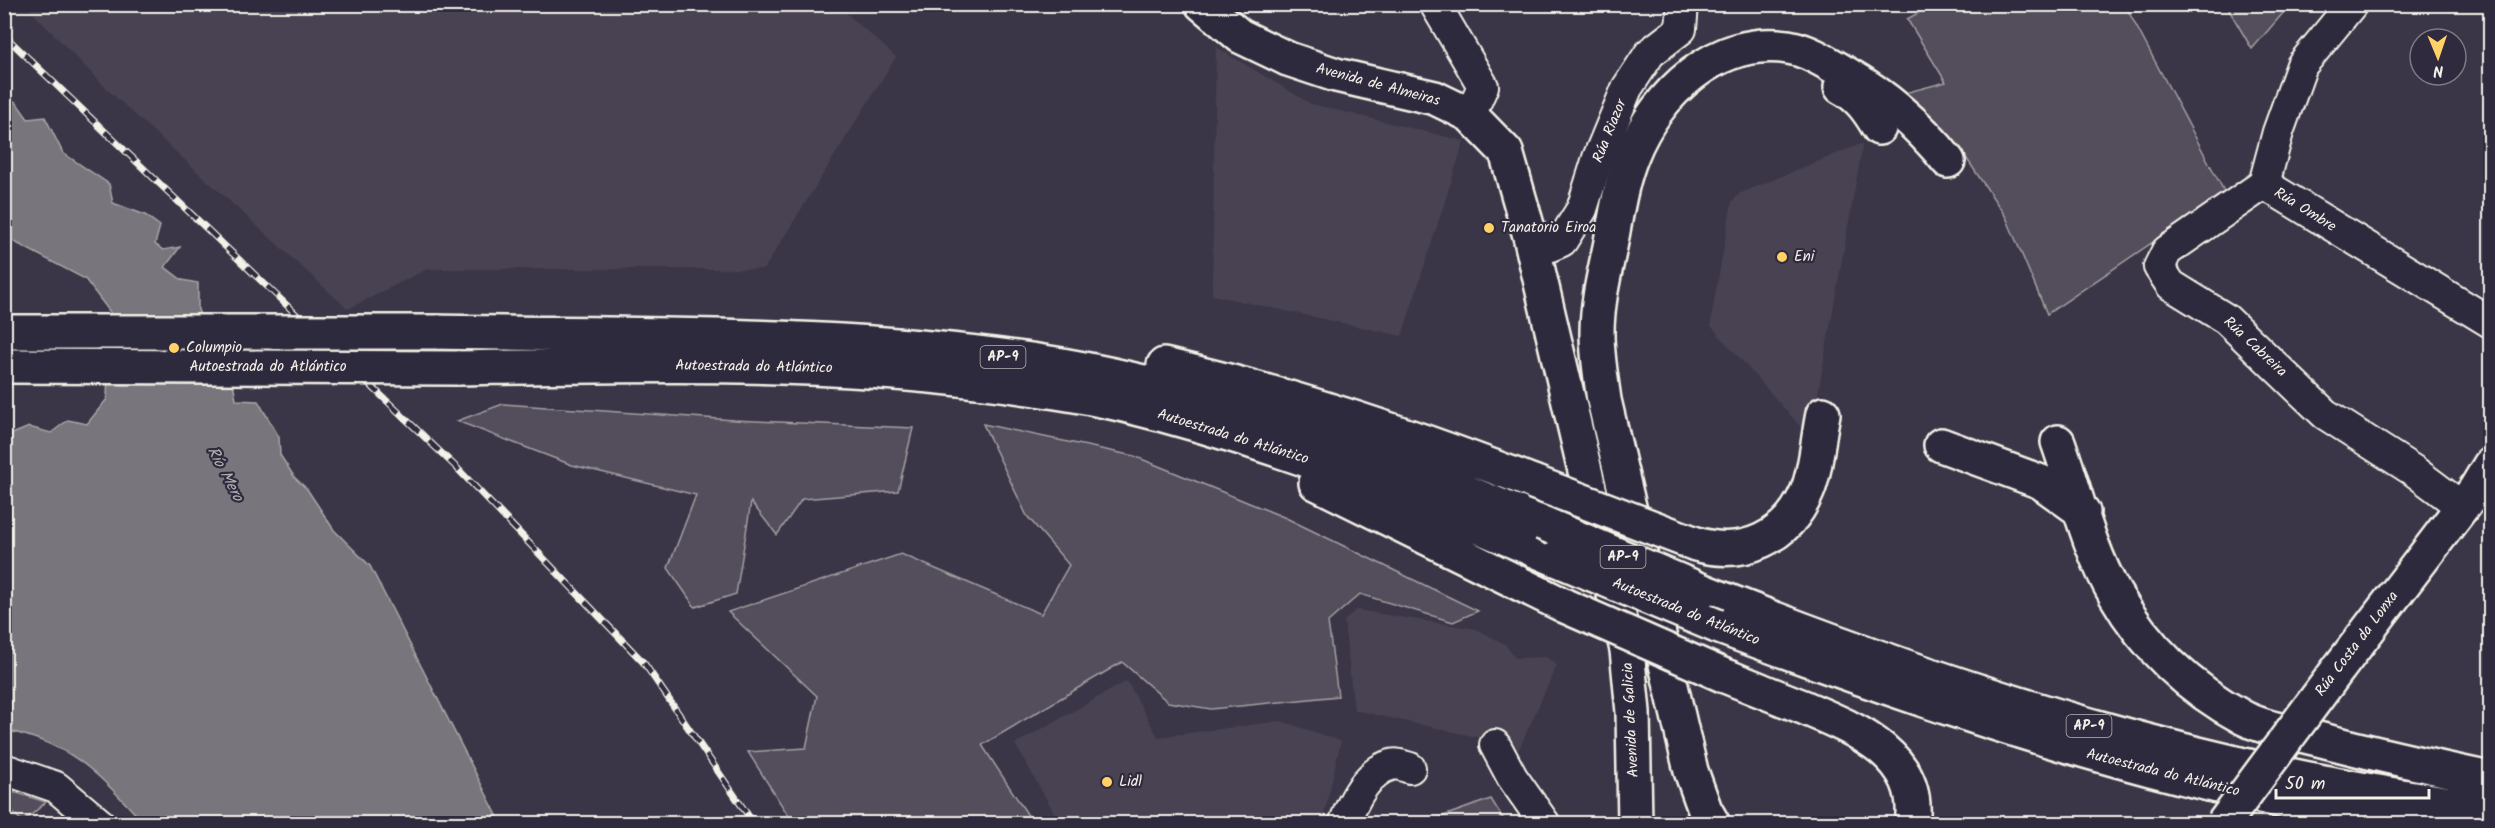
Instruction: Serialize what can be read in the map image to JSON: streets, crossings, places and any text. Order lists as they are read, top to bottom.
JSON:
{
  "streets": {
    "main road": [
      "Avenida de Almeiras",
      "AP-9",
      "Autoestrada do Atlántico",
      "Rúa Costa da Lonxa",
      "Avenida de Galicia"
    ],
    "street": ["Rúa Riazor", "Rúa Ombre", "Rúa Cabreira"]
  },
  "crossings": [
    ["Avenida de Almeiras", "Rúa Riazor"],
    ["Avenida de Almeiras", "Avenida de Galicia"],
    ["Rúa Ombre", "Rúa Cabreira"],
    ["Rúa Cabreira", "Rúa Costa da Lonxa"]
  ],
  "water": ["Río Mero"],
  "places": [
    "Tanatorio Eiroa",
    "Eni",
    "Columpio",
    "Lidl"
  ],
  "scale_bar": "50 m",
  "north": "bottom"
}
